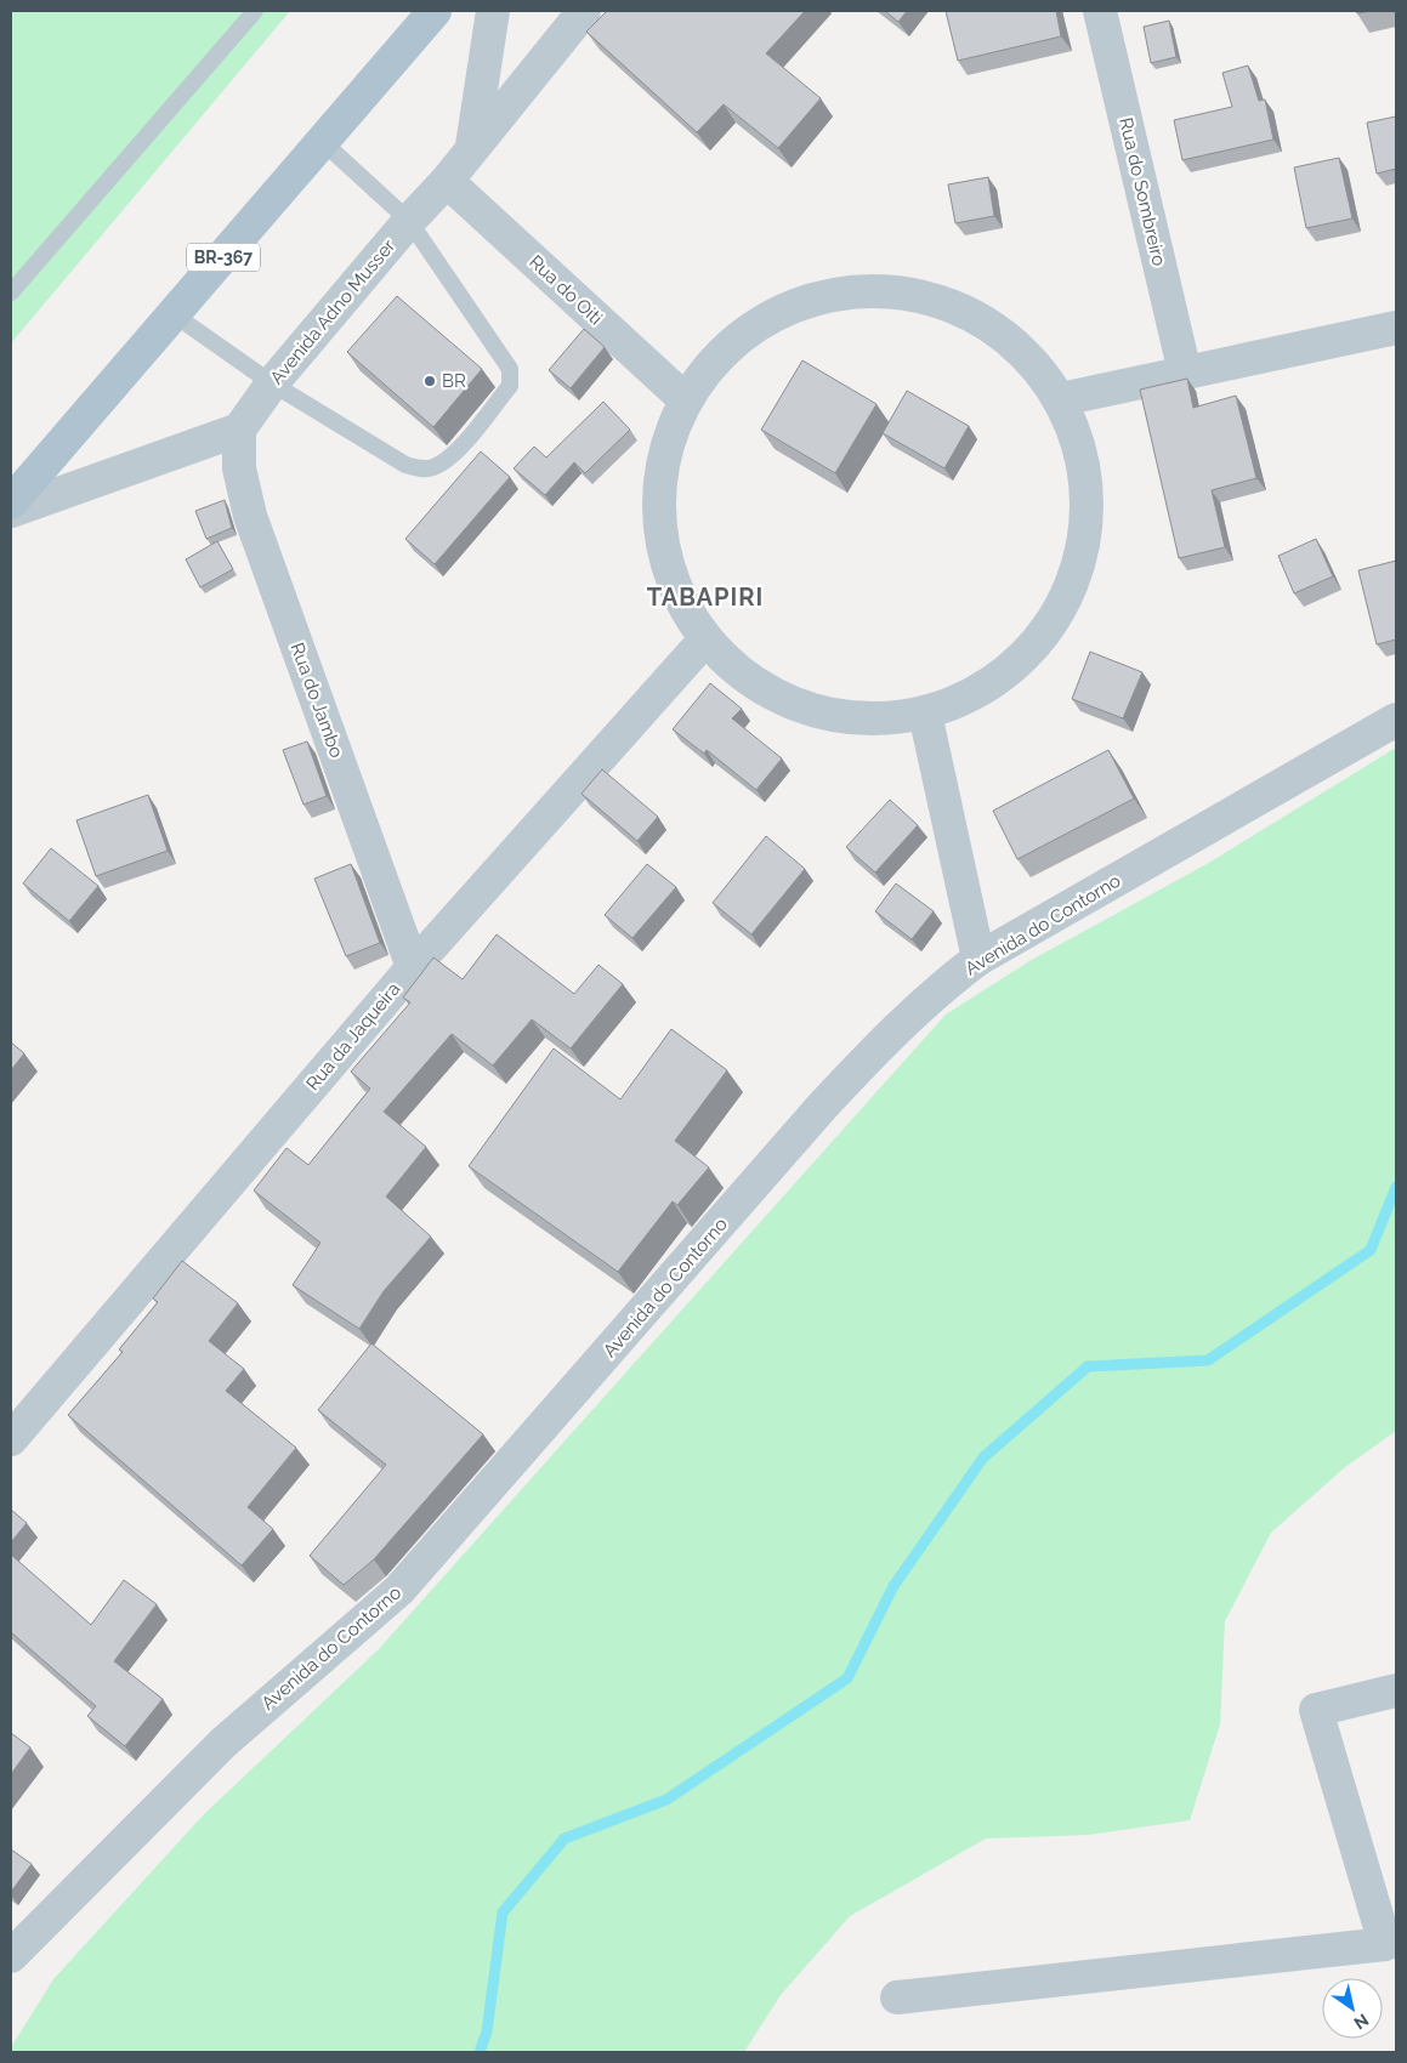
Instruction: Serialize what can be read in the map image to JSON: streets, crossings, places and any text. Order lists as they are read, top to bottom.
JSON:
{
  "streets": {
    "main road": ["BR-367"],
    "street": [
      "Rua do Sombreiro",
      "Rua do Oiti",
      "Avenida Adno Musser",
      "Rua do Jambo",
      "Avenida do Contorno",
      "Rua da Jaqueira"
    ]
  },
  "crossings": [
    ["Rua do Oiti", "Avenida Adno Musser"],
    ["Avenida Adno Musser", "Rua do Jambo"],
    ["Rua do Jambo", "Rua da Jaqueira"]
  ],
  "districts": ["TABAPIRI"],
  "places": ["BR"],
  "north": "bottom right"
}
